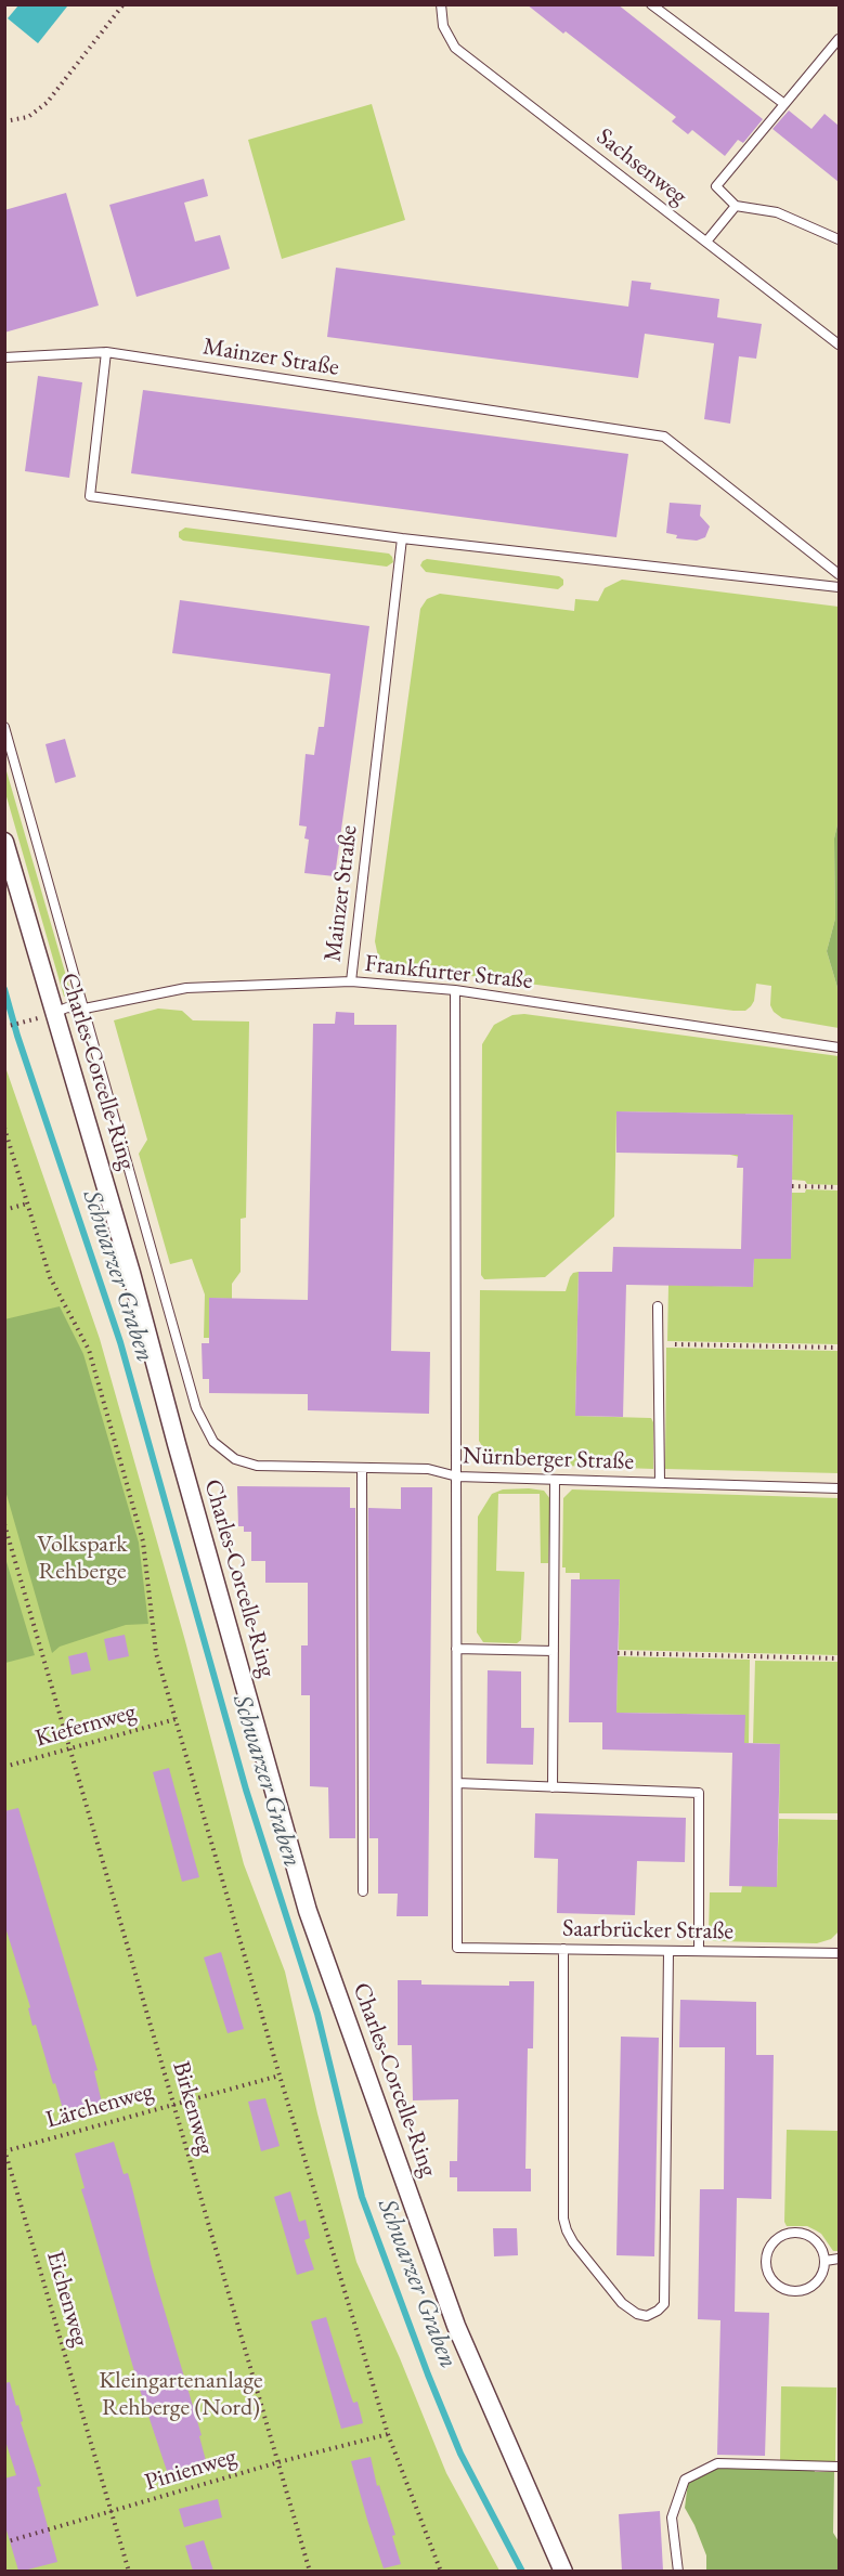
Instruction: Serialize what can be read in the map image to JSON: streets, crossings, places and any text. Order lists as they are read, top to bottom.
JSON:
{
  "streets": {
    "street": ["Charles-Corcelle-Ring"],
    "lane": [
      "Sachsenweg",
      "Mainzer Straße",
      "Frankfurter Straße",
      "Nürnberger Straße",
      "Saarbrücker Straße"
    ],
    "path": [
      "Kiefernweg",
      "Lärchenweg",
      "Birkenweg",
      "Eichenweg",
      "Pinienweg"
    ]
  },
  "crossings": [
    ["Mainzer Straße", "Frankfurter Straße"],
    ["Frankfurter Straße", "Charles-Corcelle-Ring"],
    ["Frankfurter Straße", "Nürnberger Straße"],
    ["Kiefernweg", "Birkenweg"],
    ["Lärchenweg", "Birkenweg"],
    ["Lärchenweg", "Eichenweg"],
    ["Birkenweg", "Pinienweg"],
    ["Eichenweg", "Pinienweg"]
  ],
  "water": ["Schwarzer Graben"],
  "parks": ["Volkspark Rehberge", "Kleingartenanlage Rehberge (Nord)"]
}
